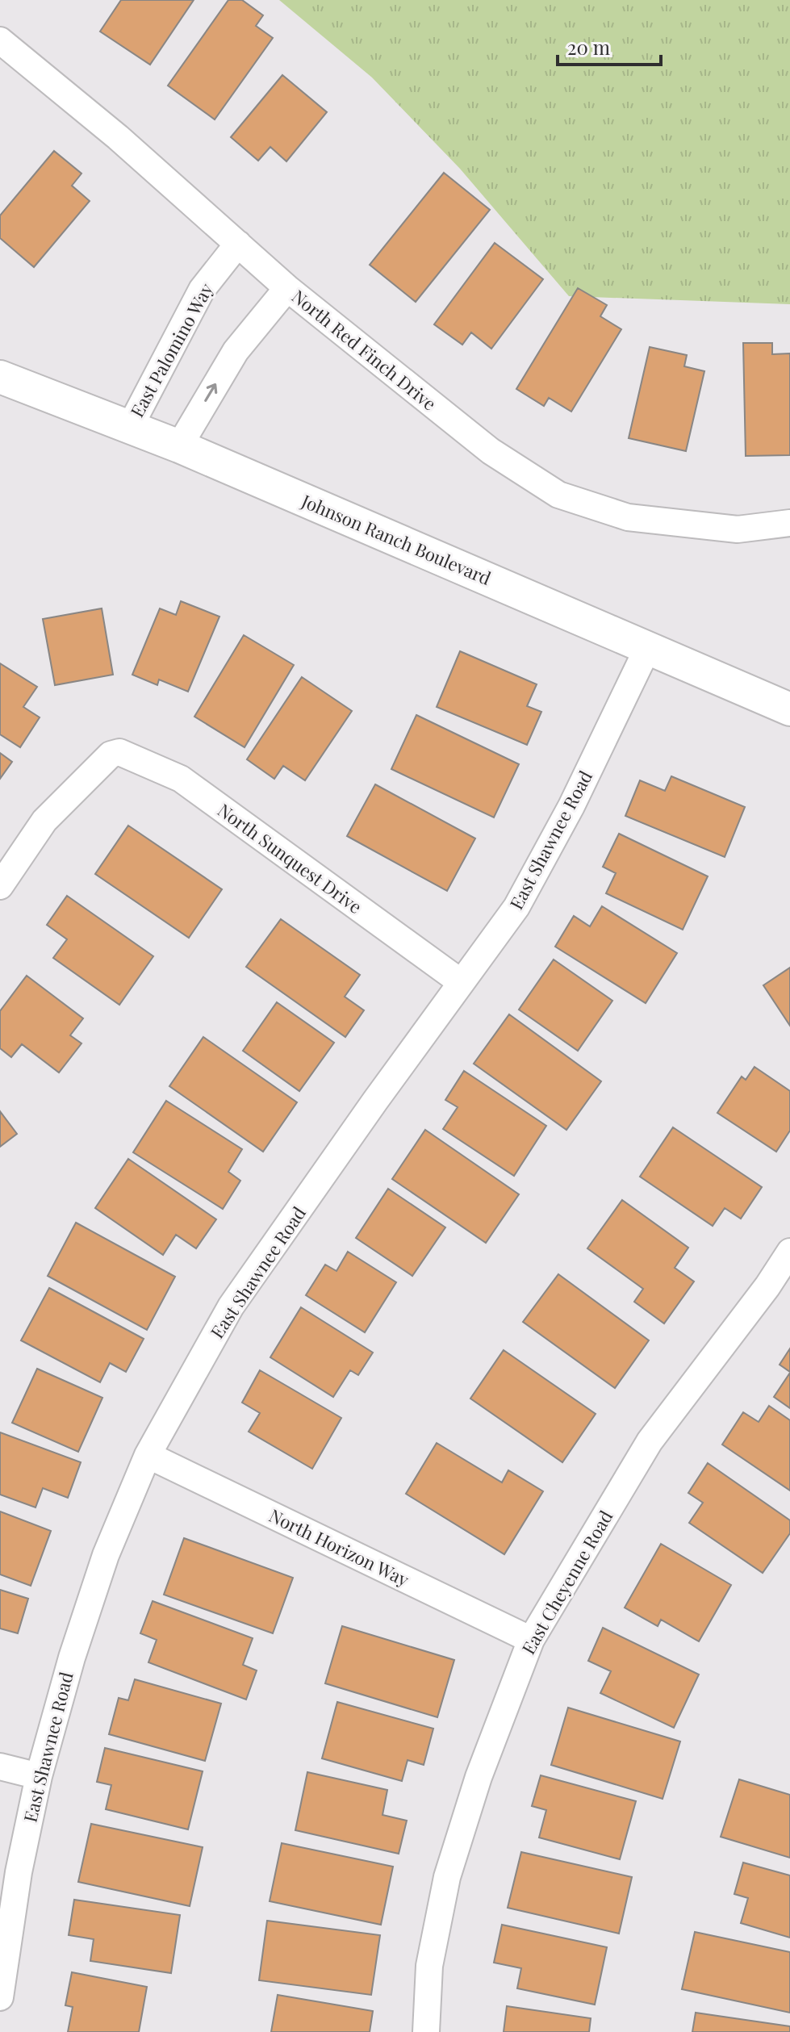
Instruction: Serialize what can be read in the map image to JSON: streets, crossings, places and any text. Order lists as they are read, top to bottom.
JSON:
{
  "streets": {
    "street": [
      "East Palomino Way",
      "North Red Finch Drive",
      "Johnson Ranch Boulevard",
      "East Shawnee Road",
      "North Sunquest Drive",
      "North Horizon Way",
      "East Cheyenne Road"
    ]
  },
  "crossings": [
    ["East Palomino Way", "North Red Finch Drive"],
    ["East Palomino Way", "Johnson Ranch Boulevard"],
    ["Johnson Ranch Boulevard", "East Shawnee Road"],
    ["East Shawnee Road", "North Sunquest Drive"],
    ["East Shawnee Road", "North Horizon Way"],
    ["North Horizon Way", "East Cheyenne Road"]
  ],
  "scale_bar": "20 m"
}
